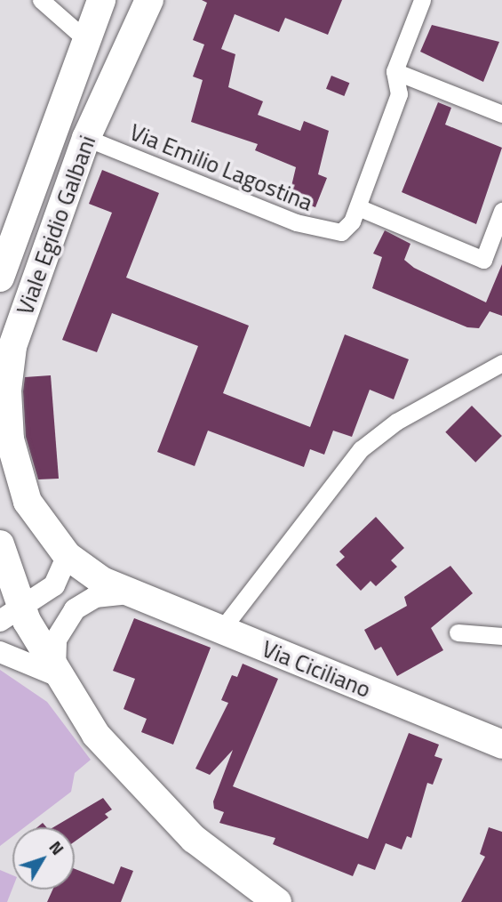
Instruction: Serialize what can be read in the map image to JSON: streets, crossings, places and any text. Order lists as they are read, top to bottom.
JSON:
{
  "streets": {
    "main road": ["Viale Egidio Galbani", "Via Ciciliano"],
    "street": ["Via Emilio Lagostina"]
  },
  "crossings": [
    ["Via Emilio Lagostina", "Viale Egidio Galbani"],
    ["Viale Egidio Galbani", "Via Ciciliano"]
  ],
  "north": "top right"
}
